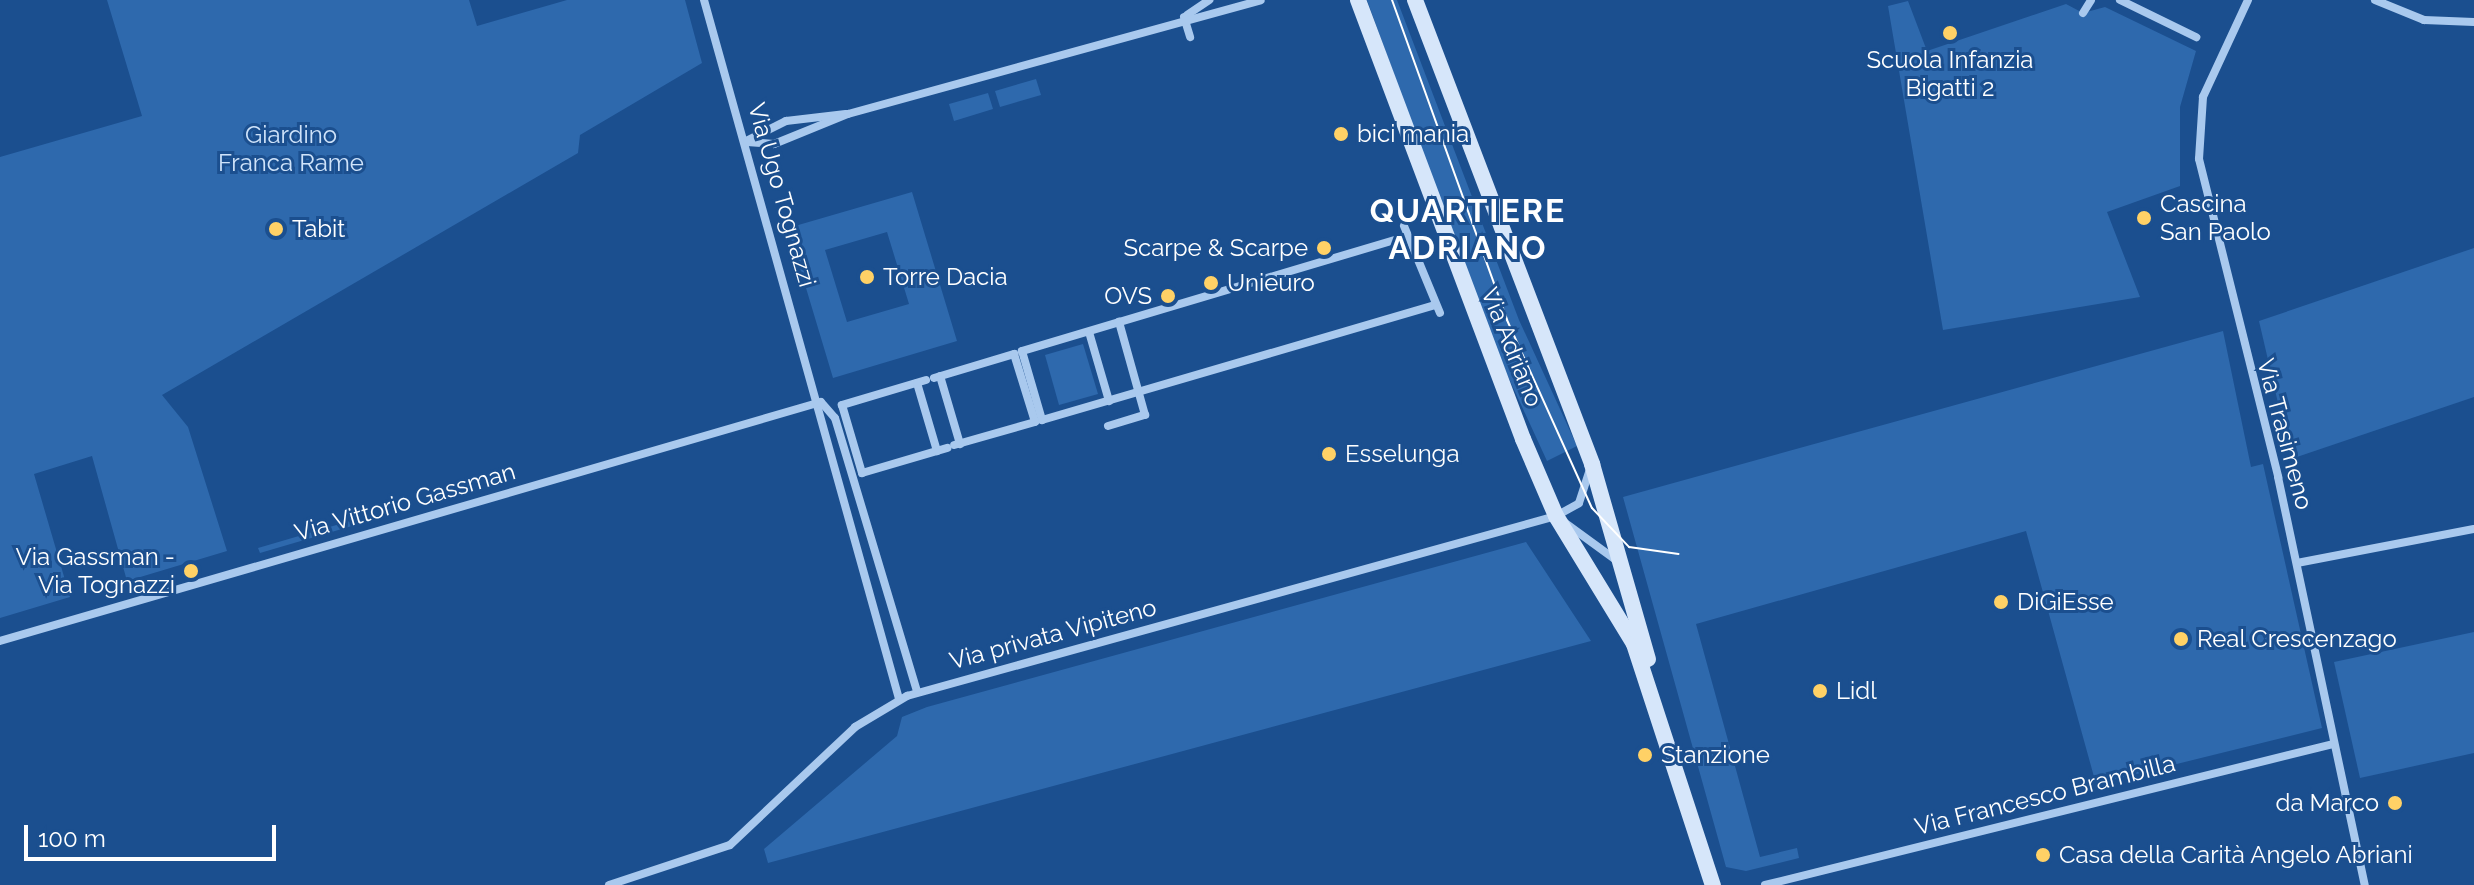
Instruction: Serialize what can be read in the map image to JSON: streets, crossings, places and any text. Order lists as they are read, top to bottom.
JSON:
{
  "streets": {
    "street": [
      "Via Ugo Tognazzi",
      "Via Adriano",
      "Via Trasimeno",
      "Via Vittorio Gassman",
      "Via privata Vipiteno",
      "Via Francesco Brambilla"
    ]
  },
  "crossings": [
    ["Via Ugo Tognazzi", "Via Vittorio Gassman"],
    ["Via Ugo Tognazzi", "Via privata Vipiteno"],
    ["Via Adriano", "Via privata Vipiteno"],
    ["Via Trasimeno", "Via Francesco Brambilla"]
  ],
  "districts": ["QUARTIERE ADRIANO"],
  "parks": ["Giardino Franca Rame"],
  "places": [
    "Scuola Infanzia Bigatti 2",
    "bici mania",
    "Cascina San Paolo",
    "Tabit",
    "Scarpe & Scarpe",
    "Torre Dacia",
    "Unieuro",
    "OVS",
    "Esselunga",
    "Via Gassman - Via Tognazzi",
    "DiGiEsse",
    "Real Crescenzago",
    "Lidl",
    "Stanzione",
    "da Marco",
    "Casa della Carità Angelo Abriani"
  ],
  "scale_bar": "100 m"
}
